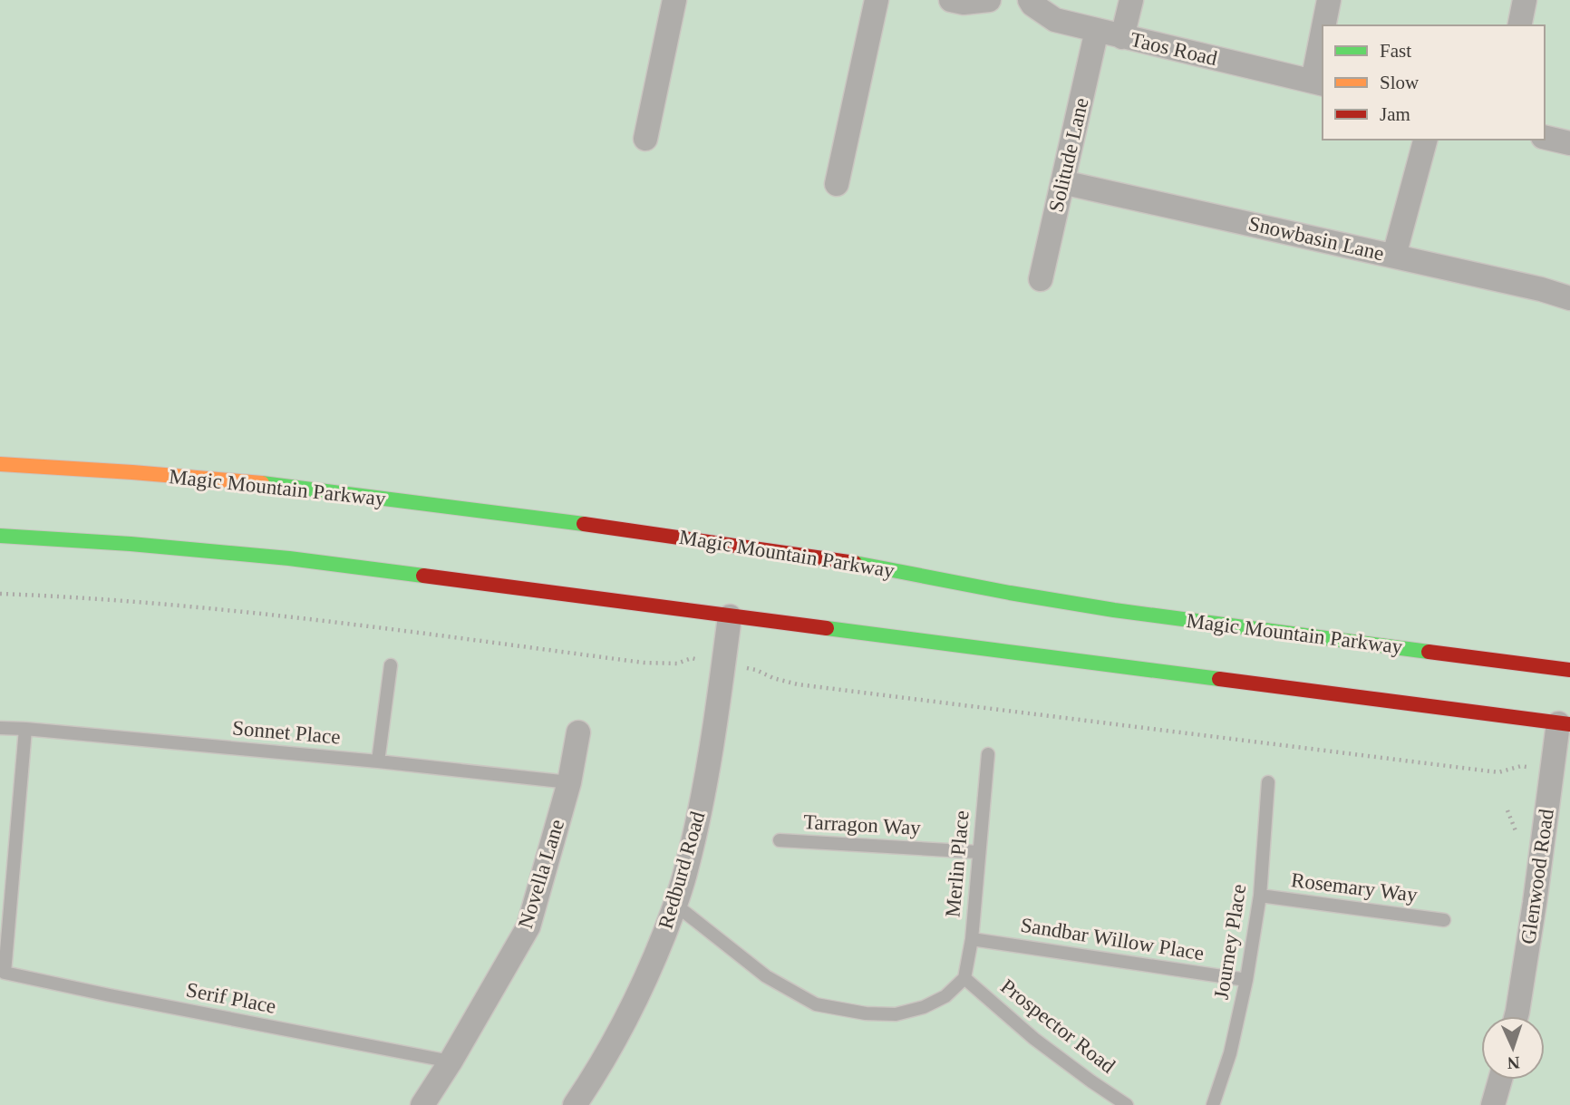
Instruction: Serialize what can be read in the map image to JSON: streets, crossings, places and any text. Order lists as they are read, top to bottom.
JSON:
{
  "streets": {
    "street": [
      "Taos Road",
      "Solitude Lane",
      "Snowbasin Lane",
      "Magic Mountain Parkway",
      "Redburd Road",
      "Novella Lane",
      "Glenwood Road"
    ],
    "lane": [
      "Sonnet Place",
      "Tarragon Way",
      "Merlin Place",
      "Rosemary Way",
      "Sandbar Willow Place",
      "Journey Place",
      "Serif Place",
      "Prospector Road"
    ]
  },
  "crossings": [
    ["Taos Road", "Solitude Lane"],
    ["Solitude Lane", "Snowbasin Lane"],
    ["Sonnet Place", "Novella Lane"],
    ["Sonnet Place", "Serif Place"],
    ["Tarragon Way", "Merlin Place"],
    ["Merlin Place", "Sandbar Willow Place"],
    ["Merlin Place", "Prospector Road"],
    ["Novella Lane", "Serif Place"],
    ["Rosemary Way", "Journey Place"],
    ["Sandbar Willow Place", "Journey Place"]
  ],
  "legend": ["Fast", "Slow", "Jam"],
  "north": "bottom"
}
